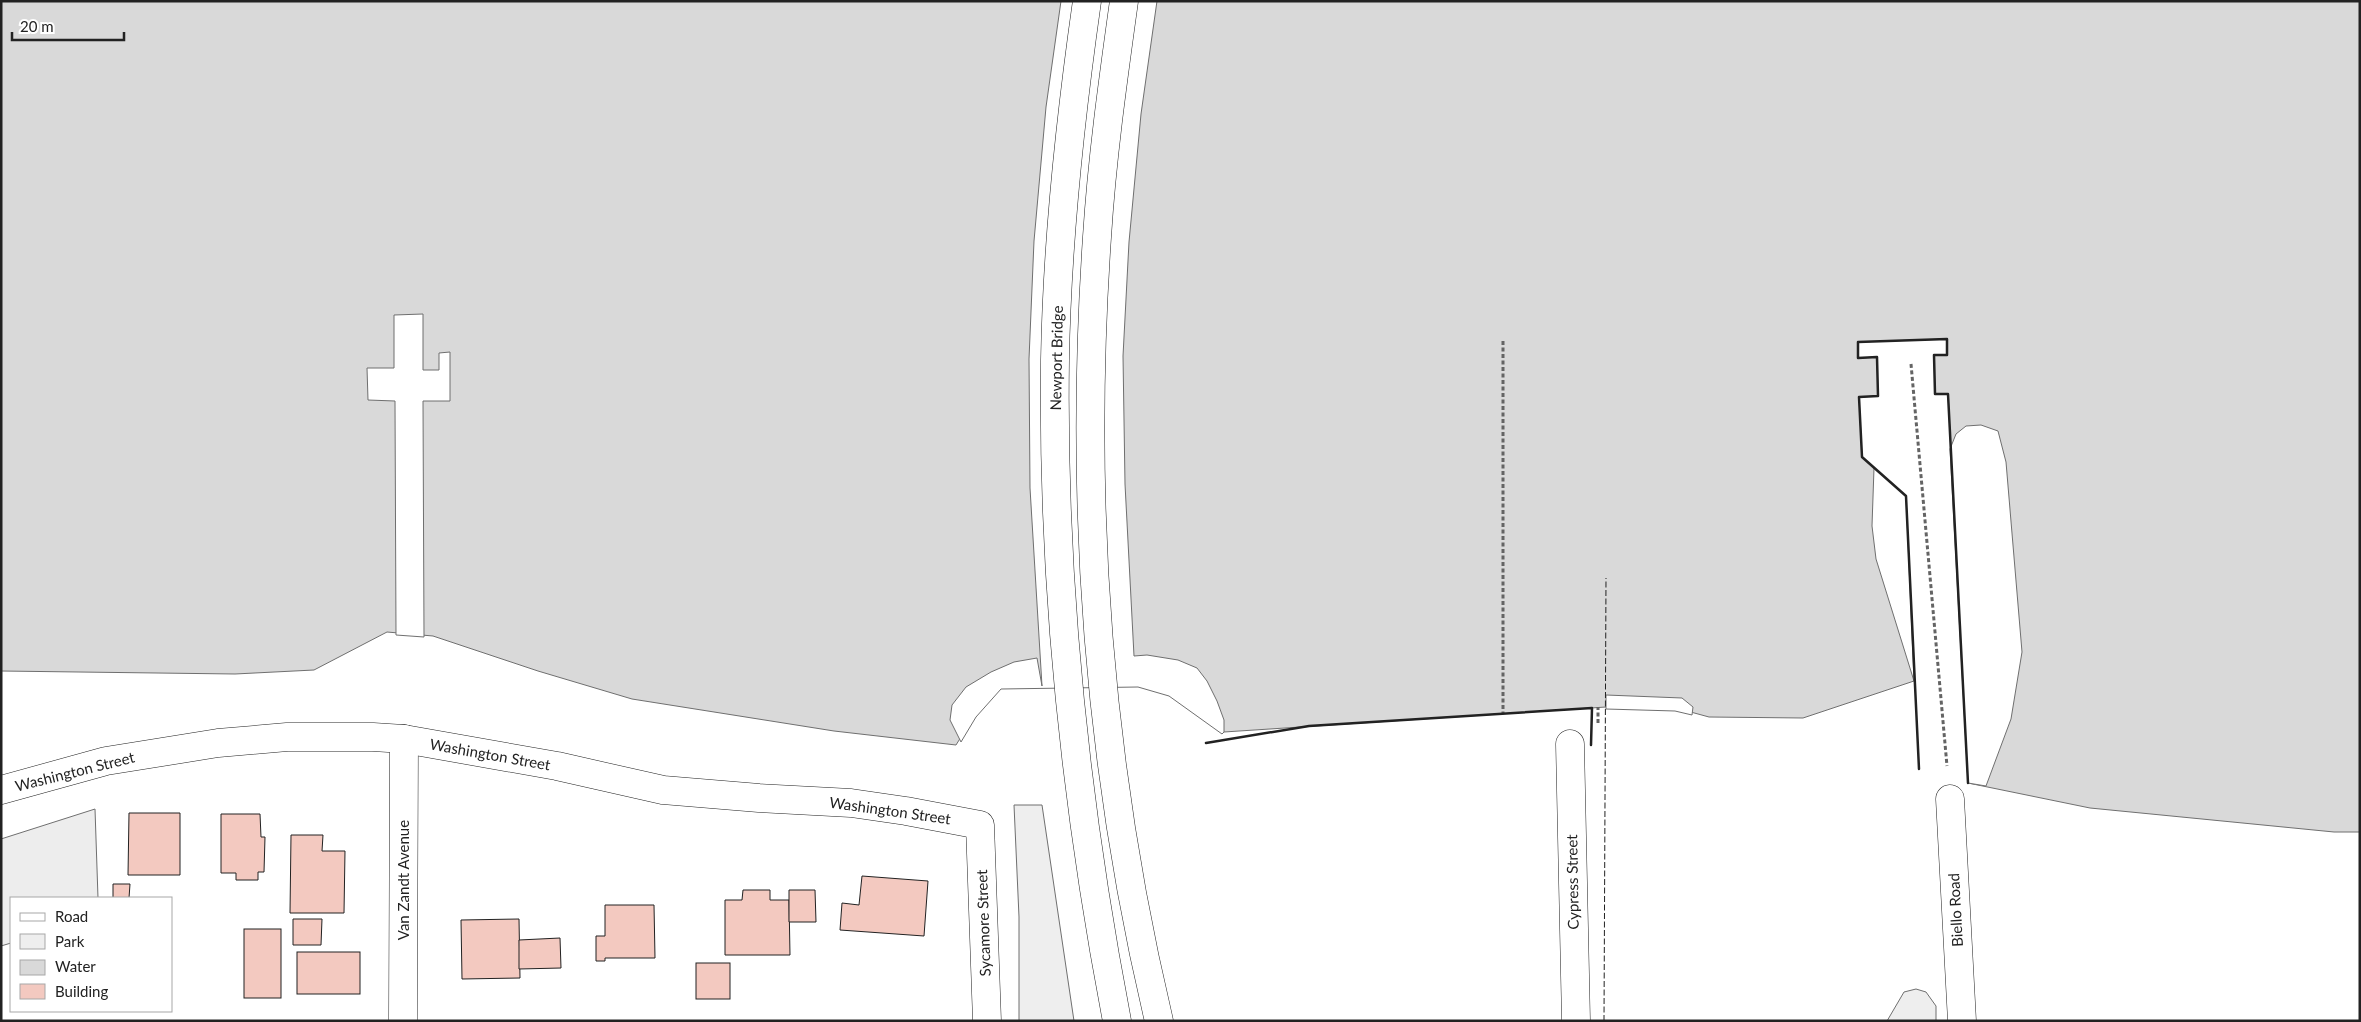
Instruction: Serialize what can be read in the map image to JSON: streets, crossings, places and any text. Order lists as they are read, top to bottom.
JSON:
{
  "streets": {
    "main road": [
      "Newport Bridge",
      "Washington Street",
      "Van Zandt Avenue",
      "Cypress Street",
      "Biello Road",
      "Sycamore Street"
    ]
  },
  "crossings": [
    ["Washington Street", "Van Zandt Avenue"],
    ["Washington Street", "Sycamore Street"]
  ],
  "legend": [
    "Road",
    "Park",
    "Water",
    "Building"
  ],
  "scale_bar": "20 m"
}
